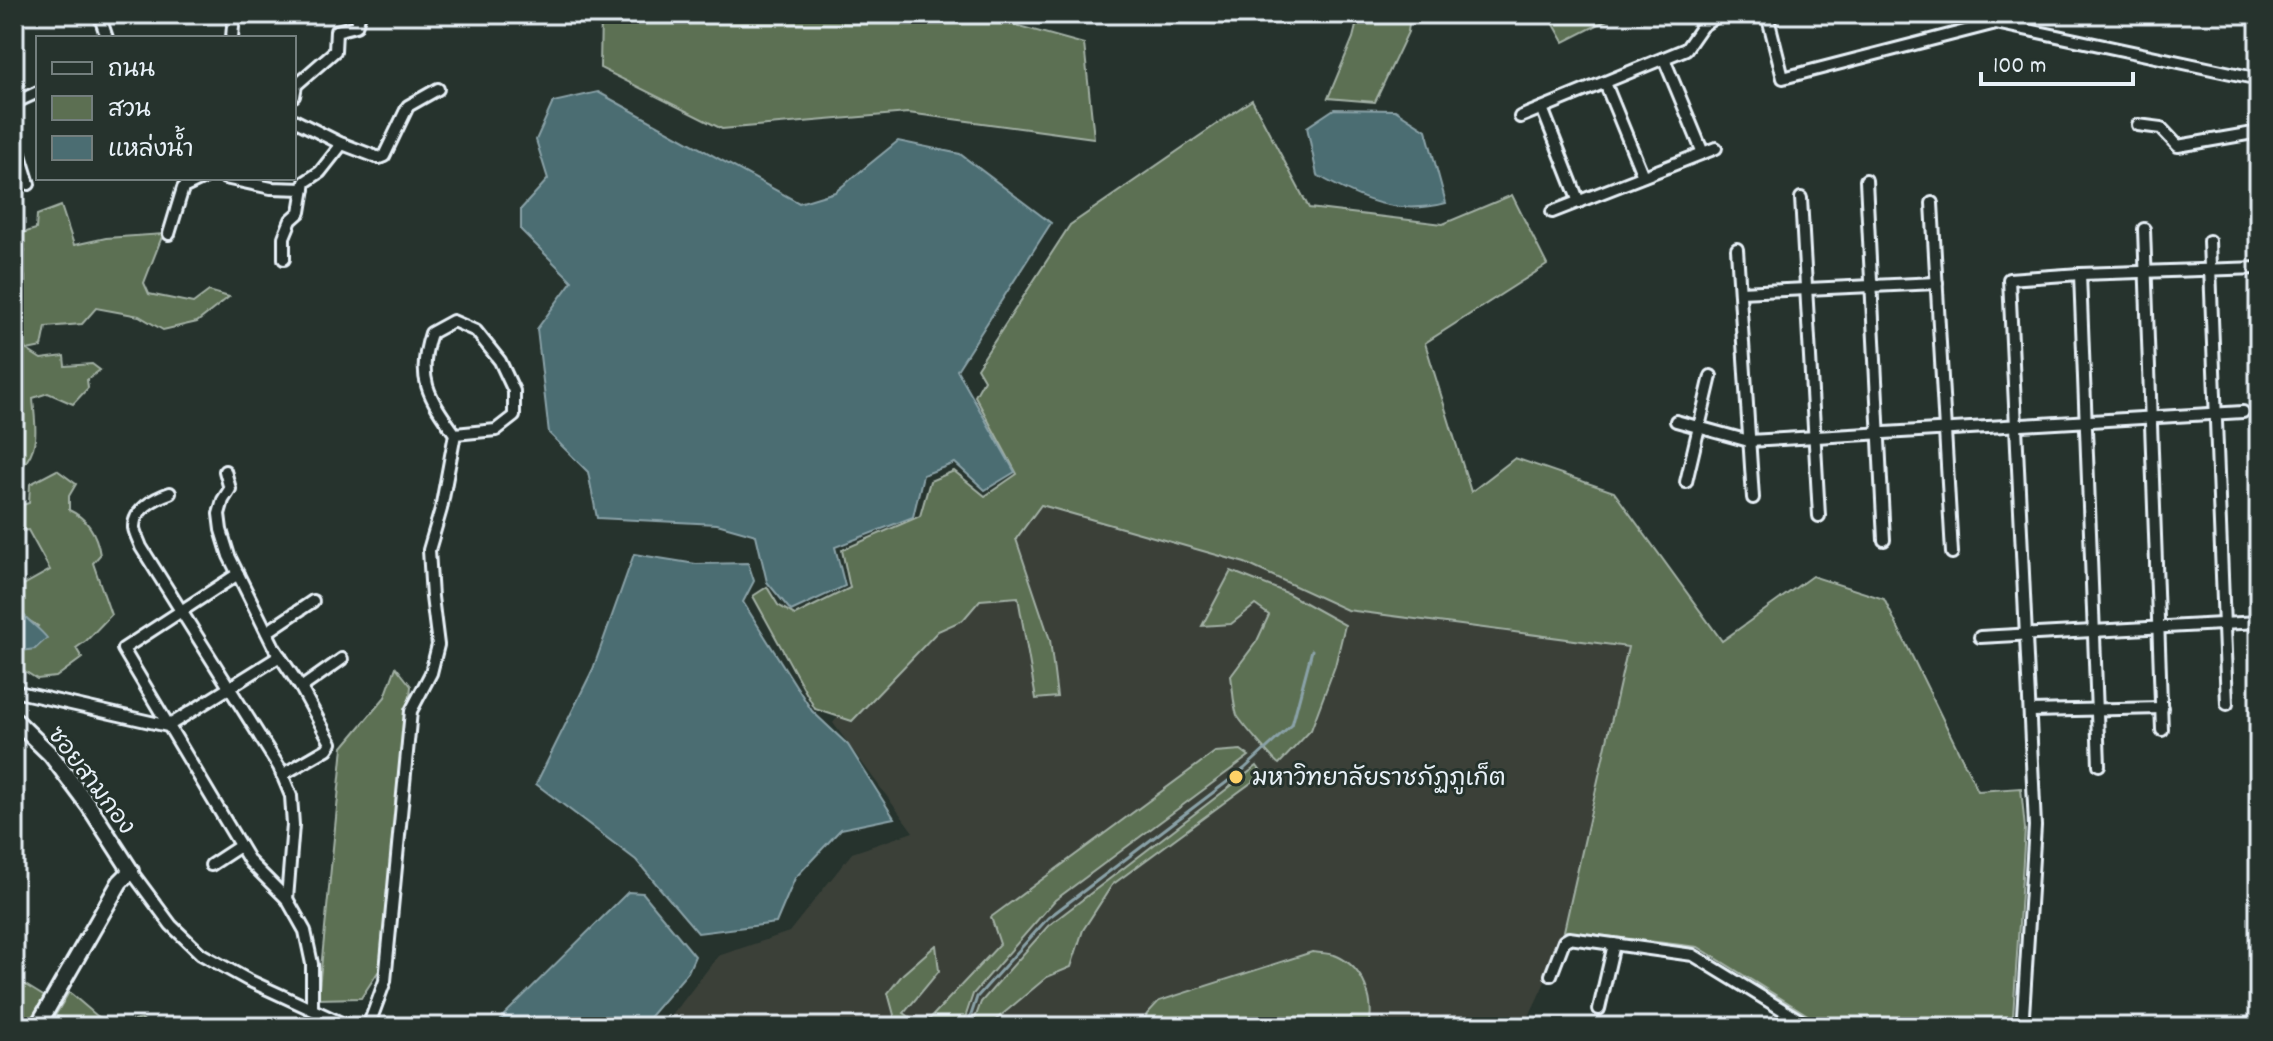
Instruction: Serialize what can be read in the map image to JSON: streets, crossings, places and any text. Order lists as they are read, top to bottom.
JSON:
{
  "streets": {
    "street": ["ซอยสามกอง"]
  },
  "places": ["มหาวิทยาลัยราชภัฏภูเก็ต"],
  "legend": ["ถนน", "สวน", "แหล่งน้ำ"],
  "scale_bar": "100 m"
}
